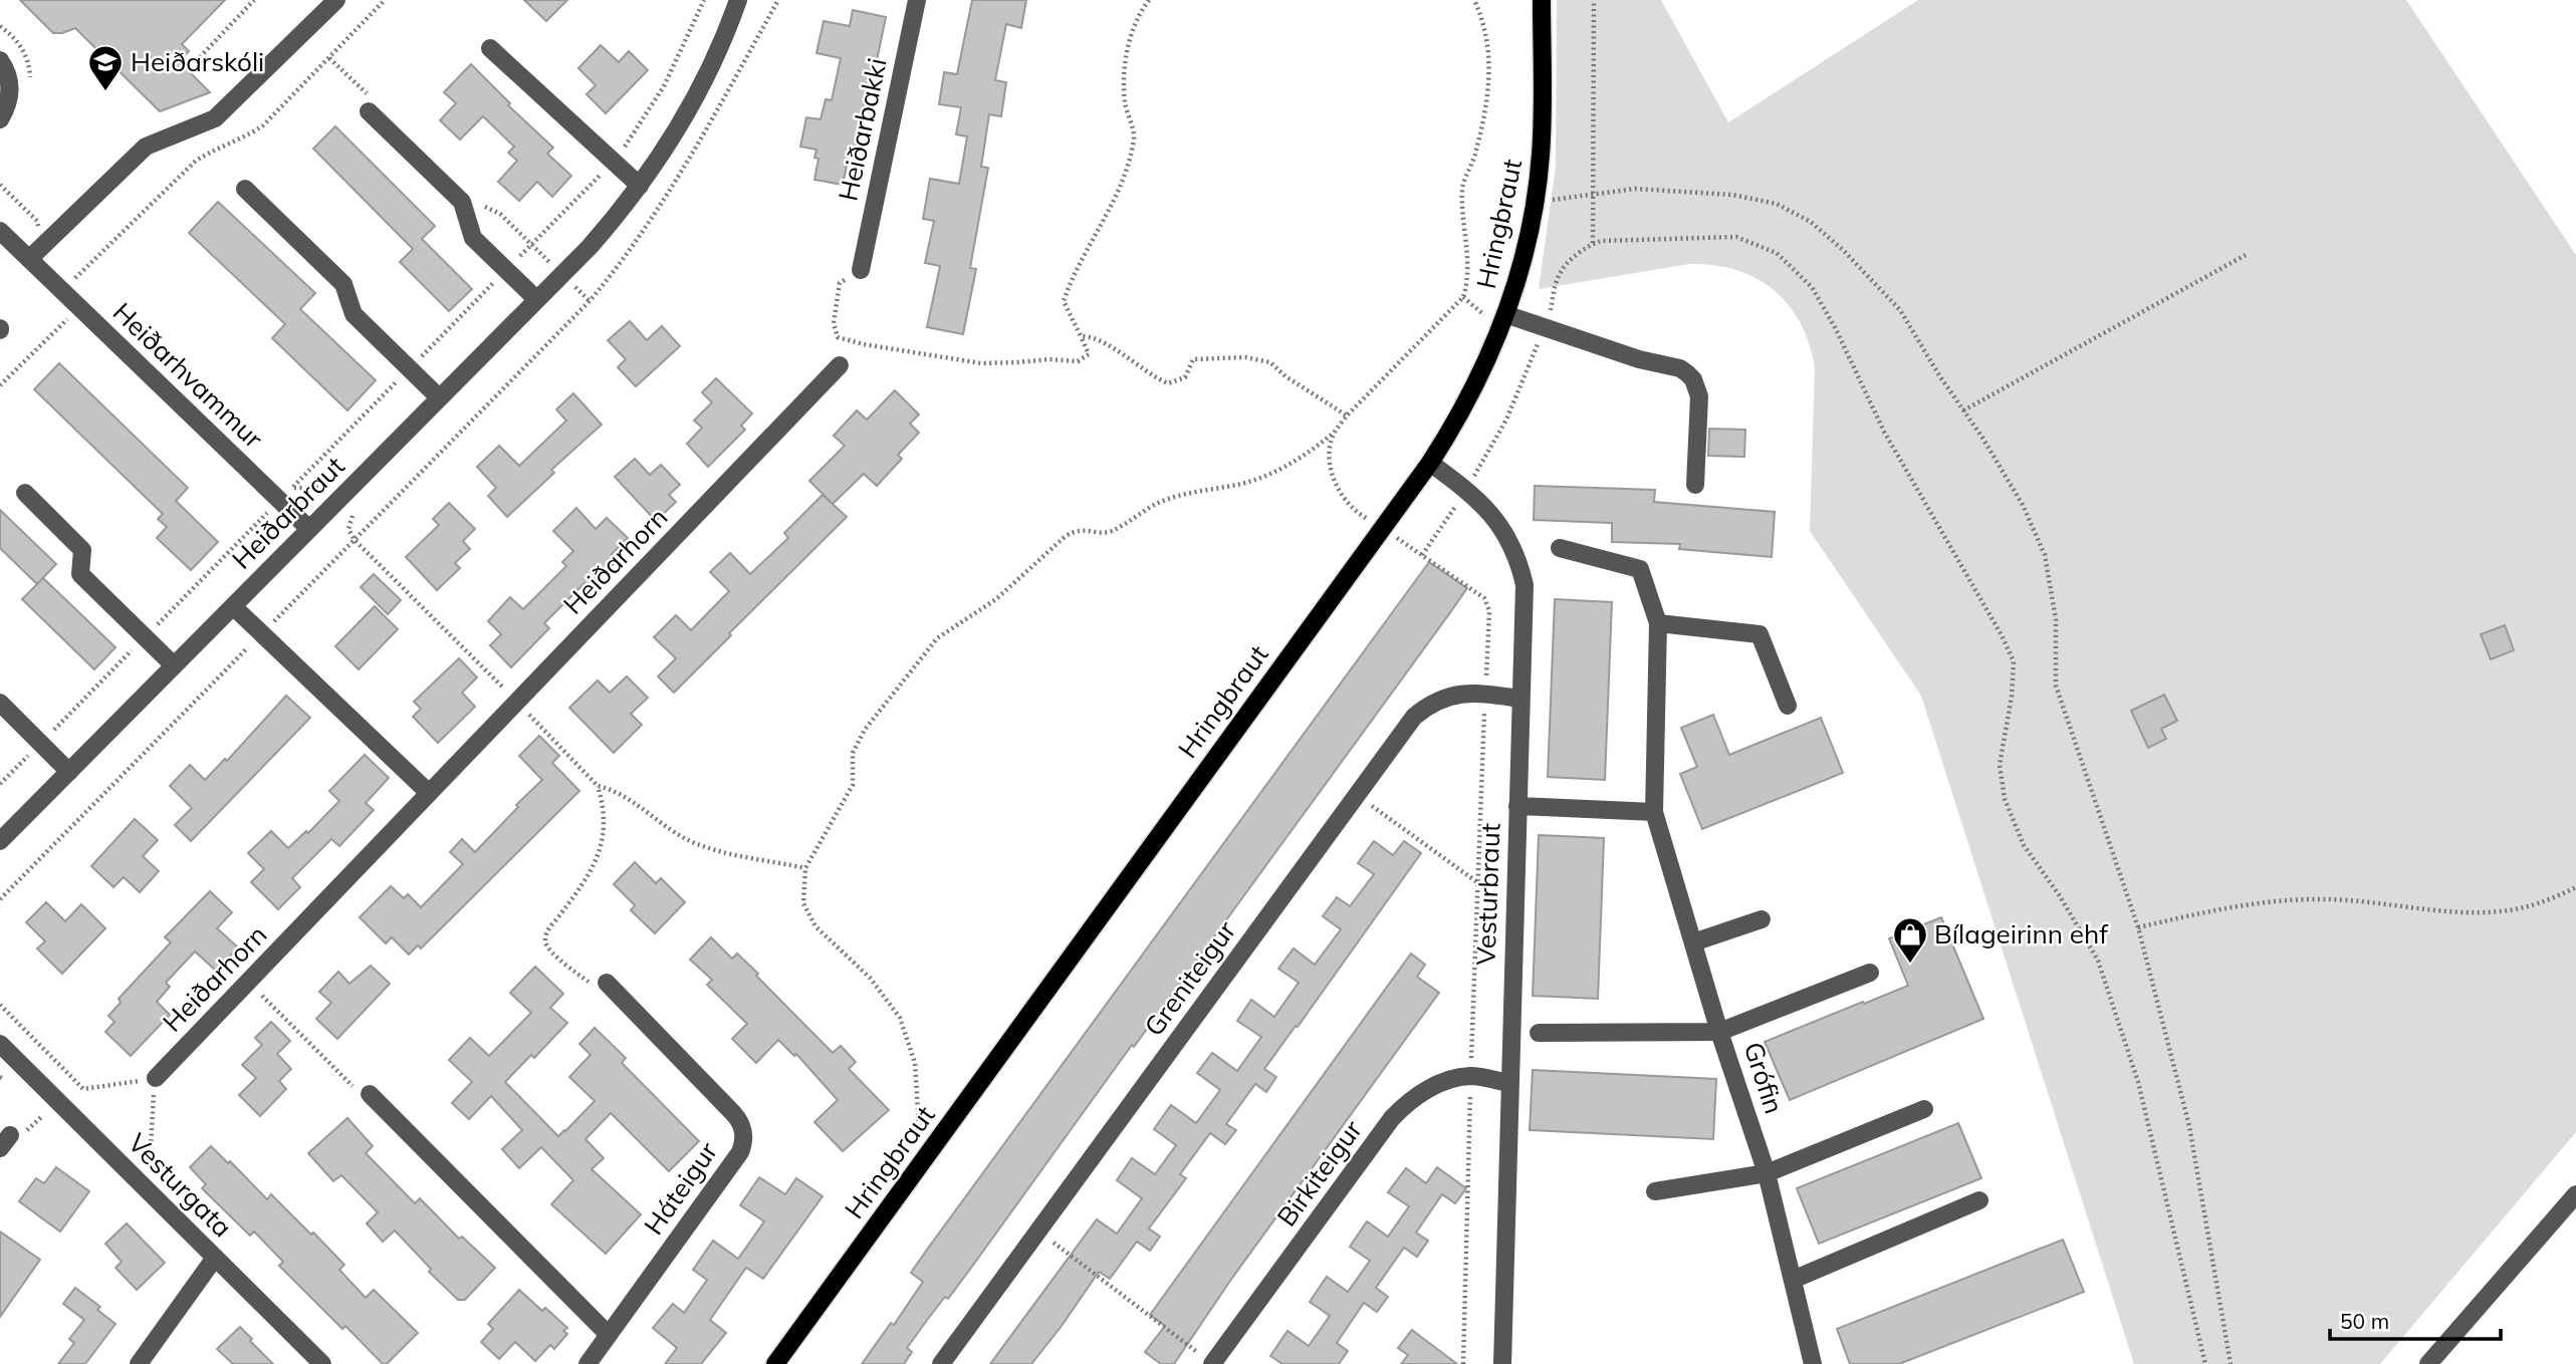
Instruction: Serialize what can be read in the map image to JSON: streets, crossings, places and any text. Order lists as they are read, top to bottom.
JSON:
{
  "streets": {
    "main road": ["Hringbraut"],
    "street": [
      "Heiðarbakki",
      "Heiðarhvammur",
      "Heiðarbraut",
      "Heiðarhorn",
      "Vesturbraut",
      "Greniteigur",
      "Grófin",
      "Birkiteigur",
      "Vesturgata",
      "Háteigur"
    ]
  },
  "crossings": [
    ["Hringbraut", "Vesturbraut"],
    ["Heiðarhvammur", "Heiðarbraut"],
    ["Vesturbraut", "Greniteigur"],
    ["Vesturbraut", "Birkiteigur"]
  ],
  "places": {
    "school or university": ["Heiðarskóli"],
    "shop": ["Bílageirinn ehf"]
  },
  "scale_bar": "50 m"
}
